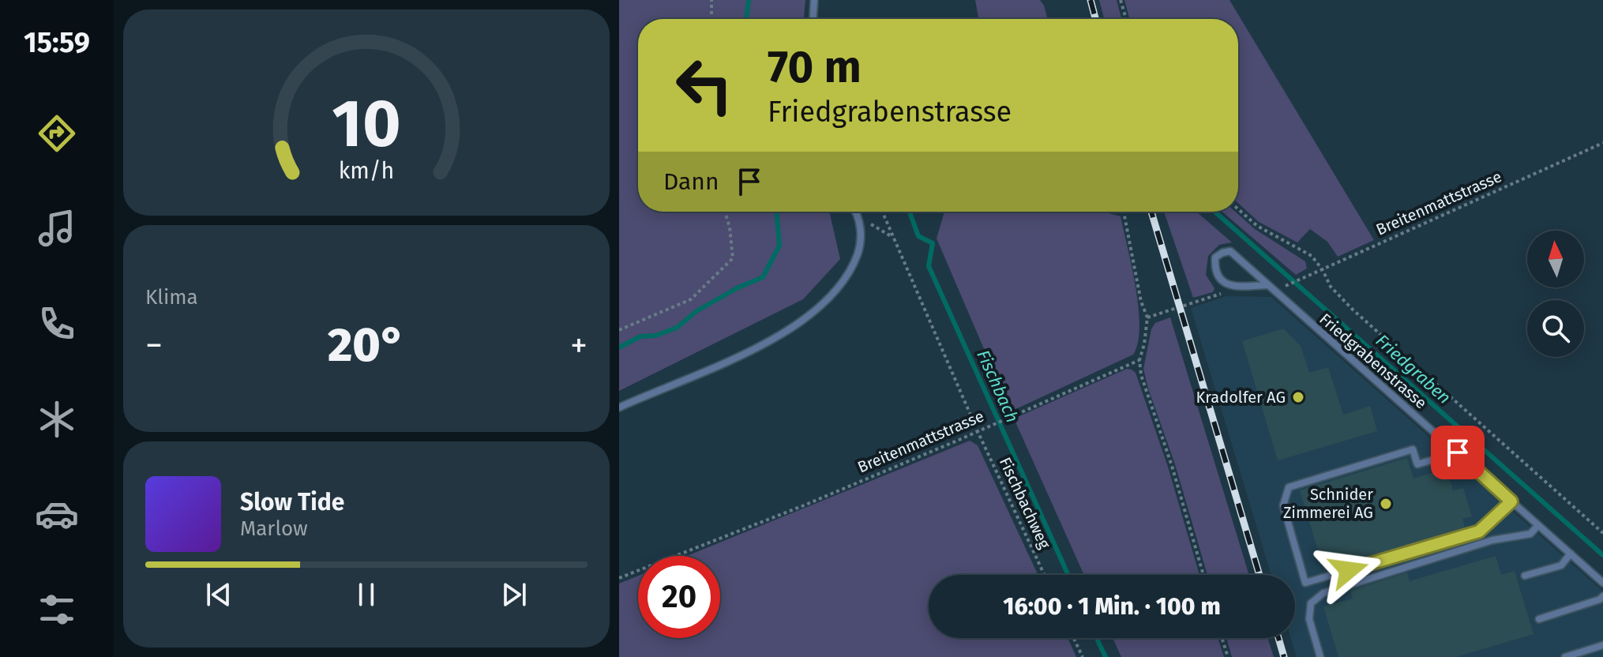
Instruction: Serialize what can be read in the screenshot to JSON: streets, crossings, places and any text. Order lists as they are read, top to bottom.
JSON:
{
  "streets": {
    "lane": ["Friedgrabenstrasse"],
    "path": ["Breitenmattstrasse", "Fischbachweg"]
  },
  "crossings": [
    ["Breitenmattstrasse", "Fischbachweg"]
  ],
  "water": ["Friedgraben", "Fischbach"],
  "places": ["Kradolfer AG", "Schnider Zimmerei AG"],
  "north": "top",
  "page": {
    "tabs": "15:59",
    "turn": ["70 m", "Friedgrabenstrasse"],
    "then": "Dann",
    "tile": "Klima",
    "heat": ["−", "20°", "+"],
    "song": ["Slow Tide", "Marlow"],
    "limit": "20",
    "trip": "16:00 · 1 Min. · 100 m",
    "gauge": ["10", "km/h"]
  }
}
